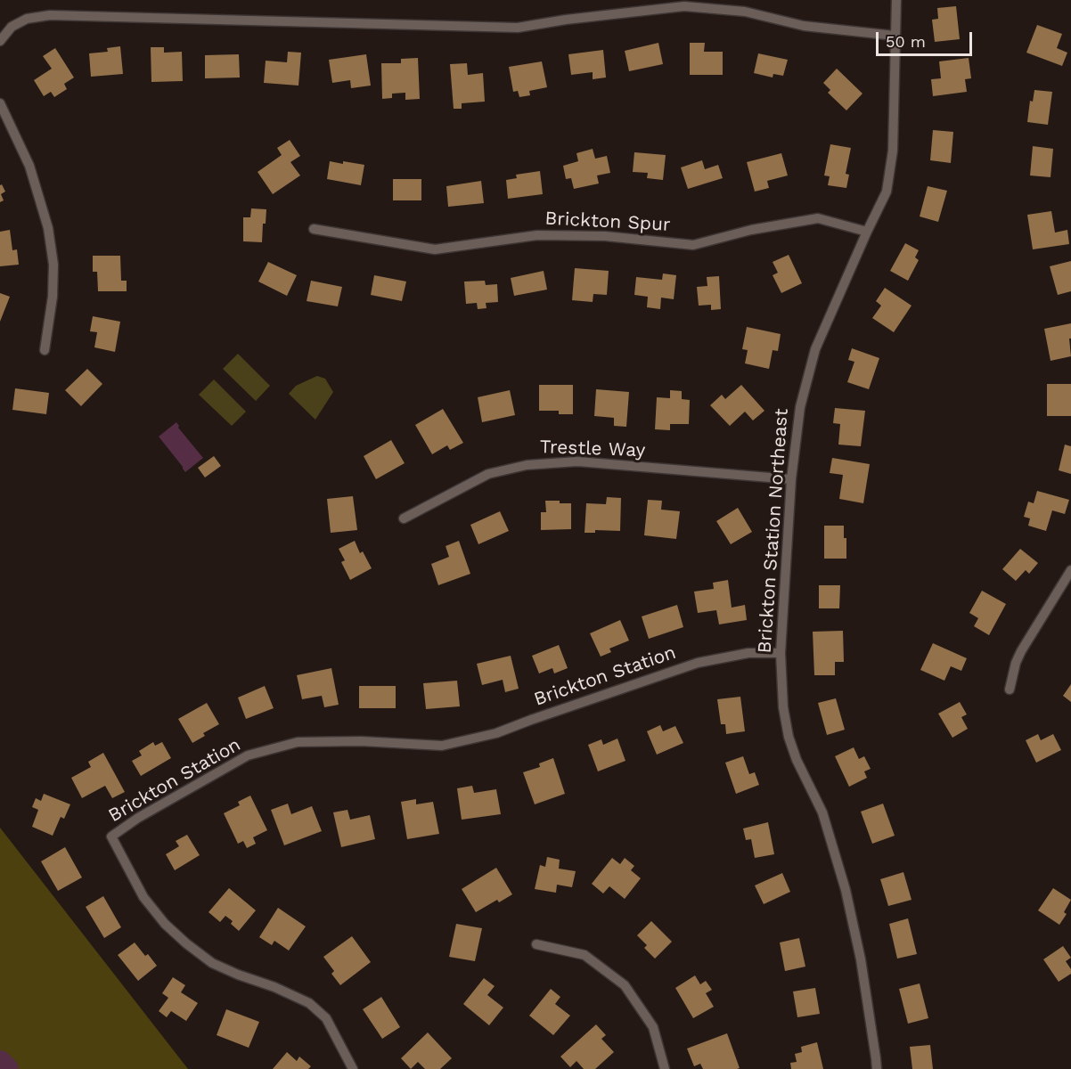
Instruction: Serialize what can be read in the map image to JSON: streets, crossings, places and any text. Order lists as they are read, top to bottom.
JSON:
{
  "streets": {
    "street": [
      "Brickton Spur",
      "Trestle Way",
      "Brickton Station Northeast",
      "Brickton Station"
    ]
  },
  "crossings": [
    ["Brickton Spur", "Brickton Station Northeast"],
    ["Trestle Way", "Brickton Station Northeast"],
    ["Brickton Station Northeast", "Brickton Station"]
  ],
  "scale_bar": "50 m"
}
